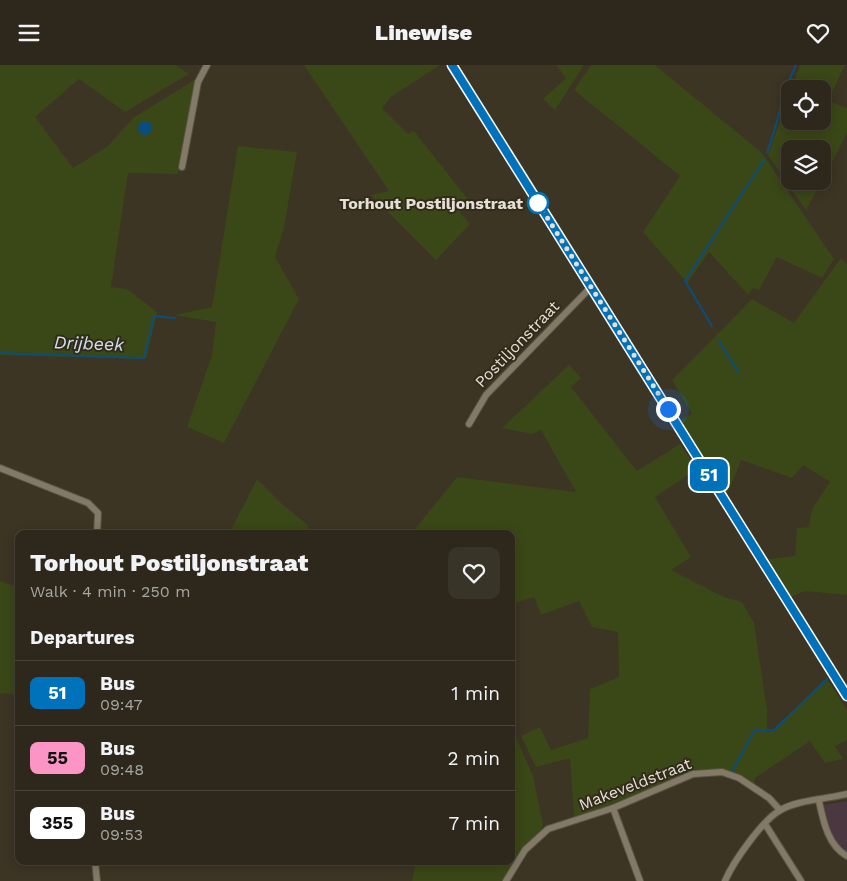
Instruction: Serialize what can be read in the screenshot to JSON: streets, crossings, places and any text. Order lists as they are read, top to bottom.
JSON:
{
  "streets": {
    "street": ["Postiljonstraat", "Makeveldstraat"]
  },
  "water": ["Drijbeek"],
  "places": ["Torhout Postiljonstraat"],
  "lines": ["bus line 51"],
  "page": {
    "header": "Linewise",
    "on_map": "51",
    "heading": [
      ["Torhout Postiljonstraat", "Walk · 4 min · 250 m"],
      "Departures"
    ],
    "list": [
      {
        "mark": "51",
        "name": "Bus",
        "note": "09:47",
        "value": "1 min"
      },
      {
        "mark": "55",
        "name": "Bus",
        "note": "09:48",
        "value": "2 min"
      },
      {
        "mark": "355",
        "name": "Bus",
        "note": "09:53",
        "value": "7 min"
      }
    ]
  }
}
